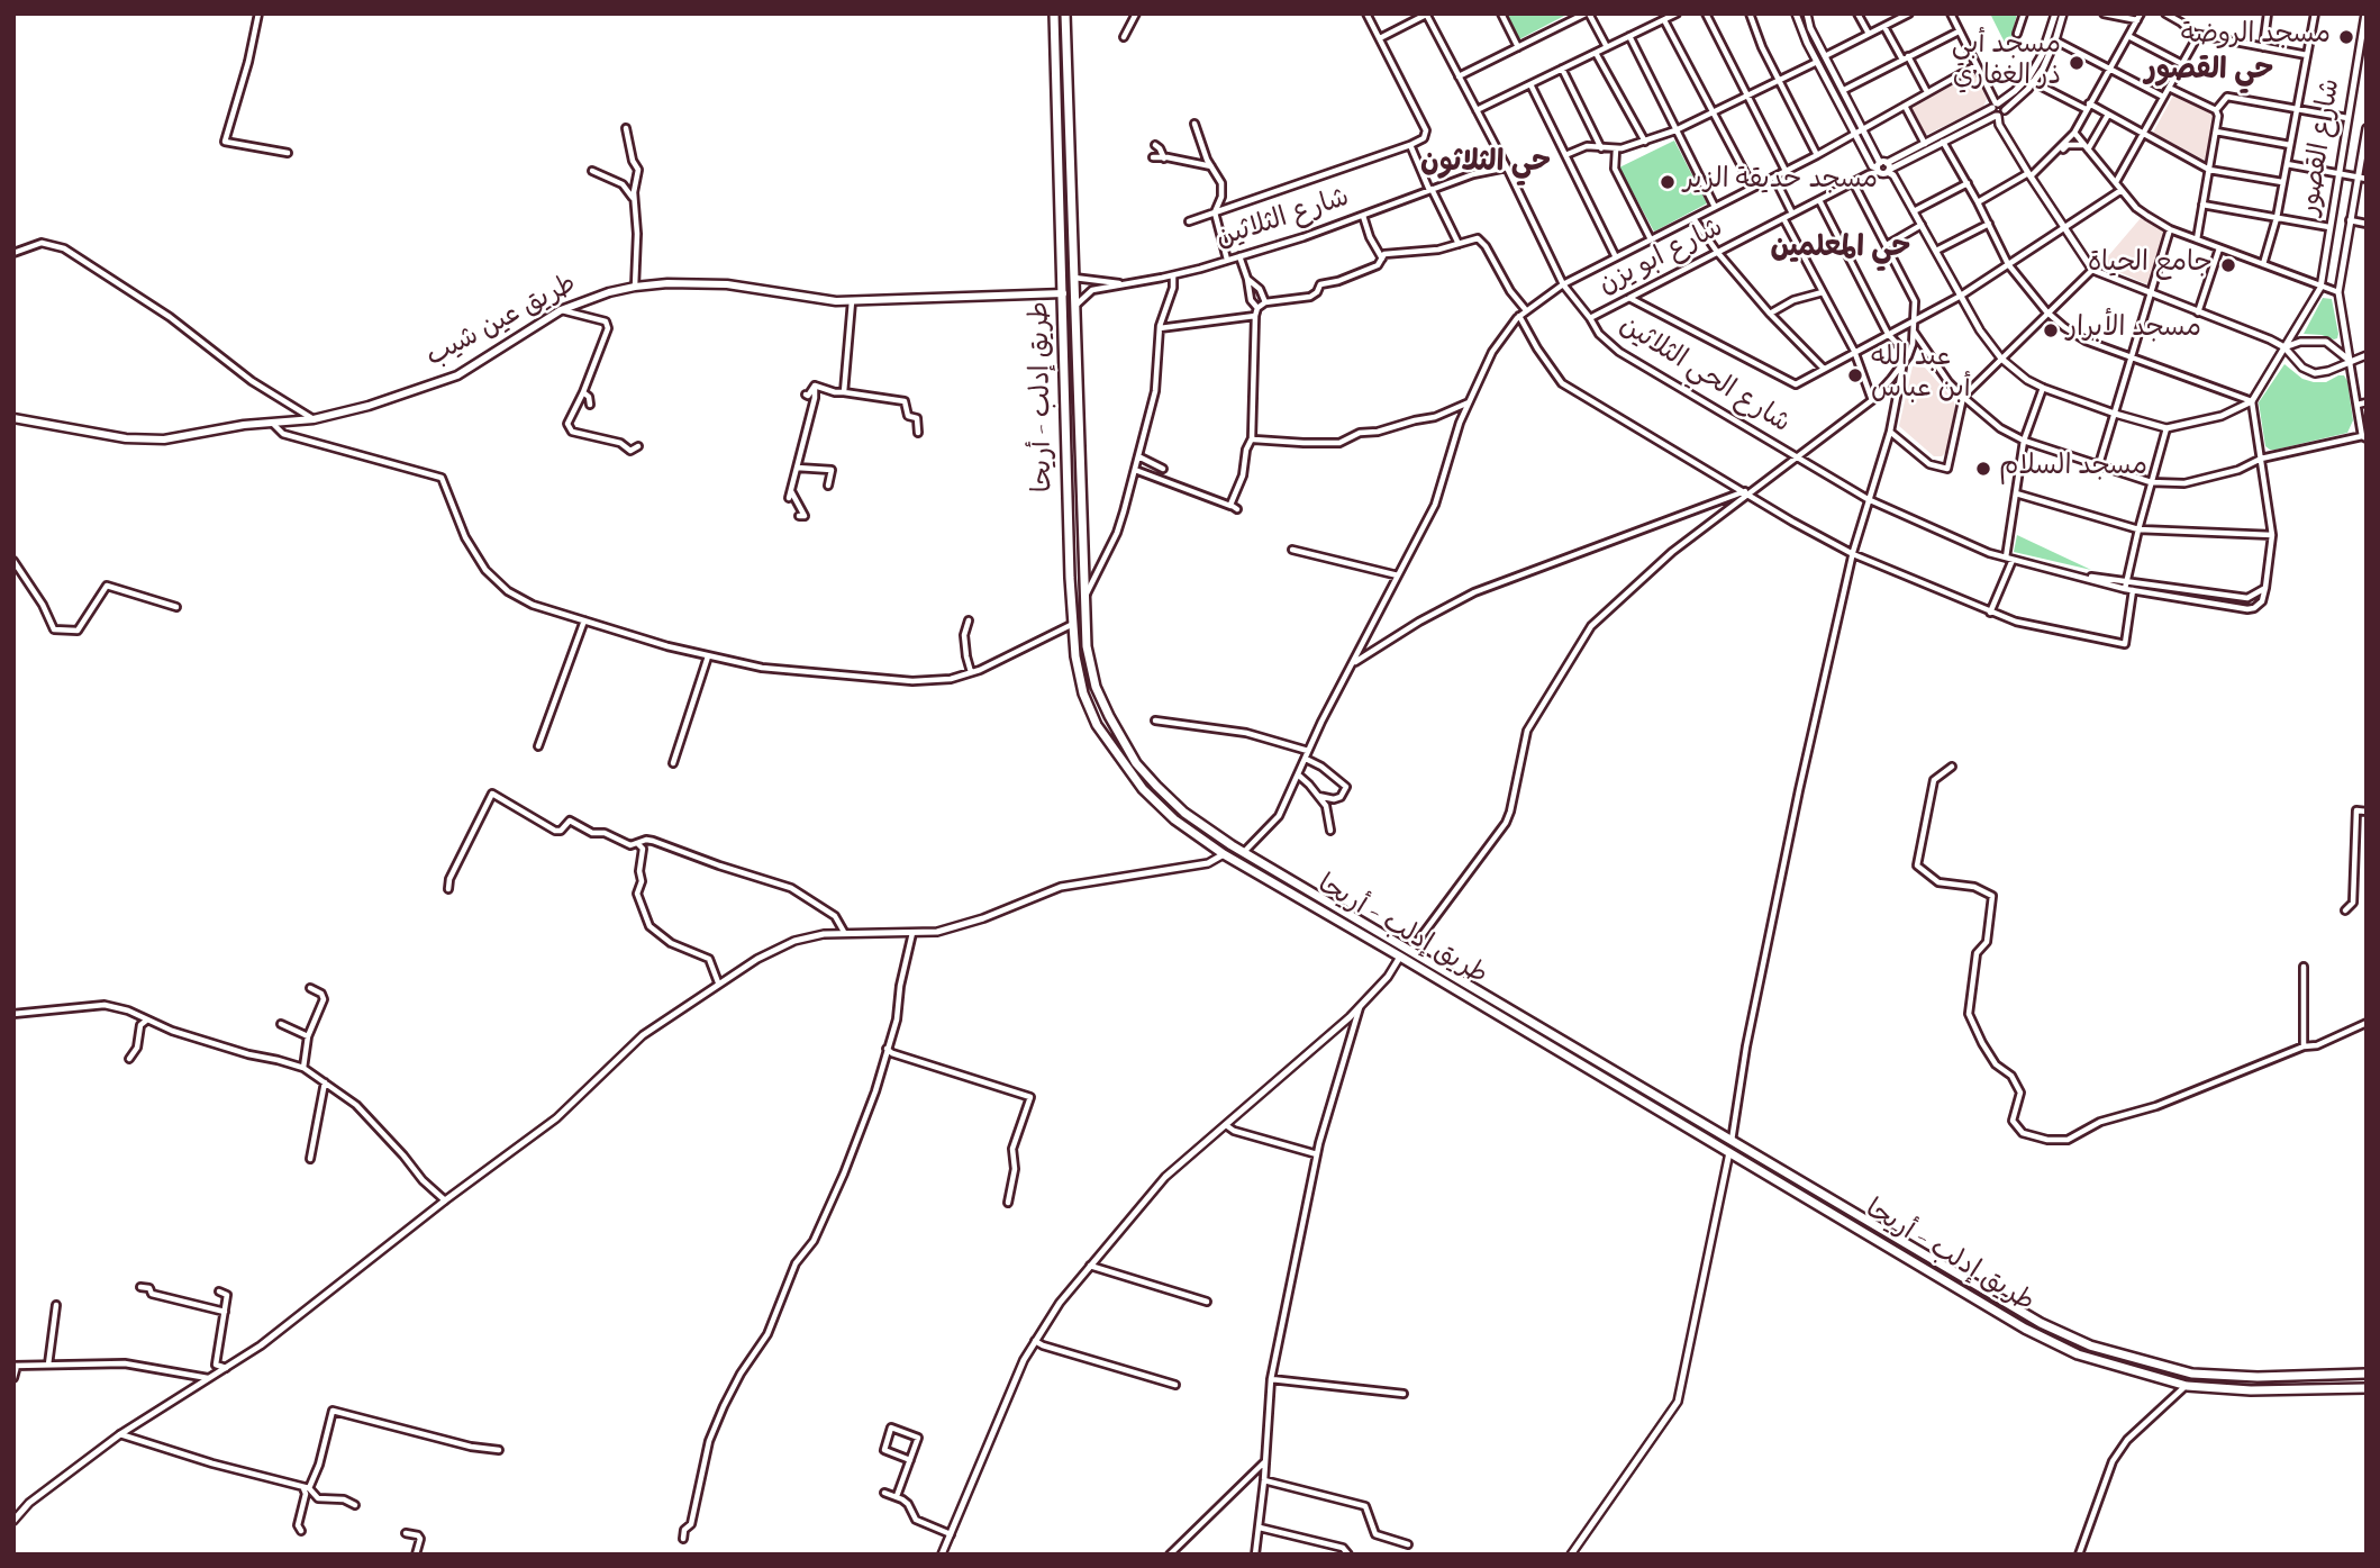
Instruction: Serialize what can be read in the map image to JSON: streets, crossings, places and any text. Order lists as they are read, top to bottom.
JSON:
{
  "streets": {
    "main road": ["طريق عين شيب", "طريق إدلب - أريحا"],
    "street": [
      "شارع القصور",
      "شارع الثلاثين",
      "شارع ابو يزن",
      "شارع الحي الثلاثين"
    ]
  },
  "crossings": [
    ["شارع الثلاثين", "شارع الحي الثلاثين"],
    ["شارع الثلاثين", "طريق إدلب - أريحا"],
    ["شارع ابو يزن", "شارع الحي الثلاثين"],
    ["طريق عين شيب", "طريق إدلب - أريحا"]
  ],
  "districts": ["حي القصور", "حي الثلاثون", "حي المعلمين"],
  "places": [
    "مسجد الروضة",
    "مسجد أبي ذر الغفاري",
    "مسجد حديقة الزير",
    "جامع الحياة",
    "مسجد الأبرار",
    "عبد الله أبن عباس",
    "مسجد السلام"
  ]
}
